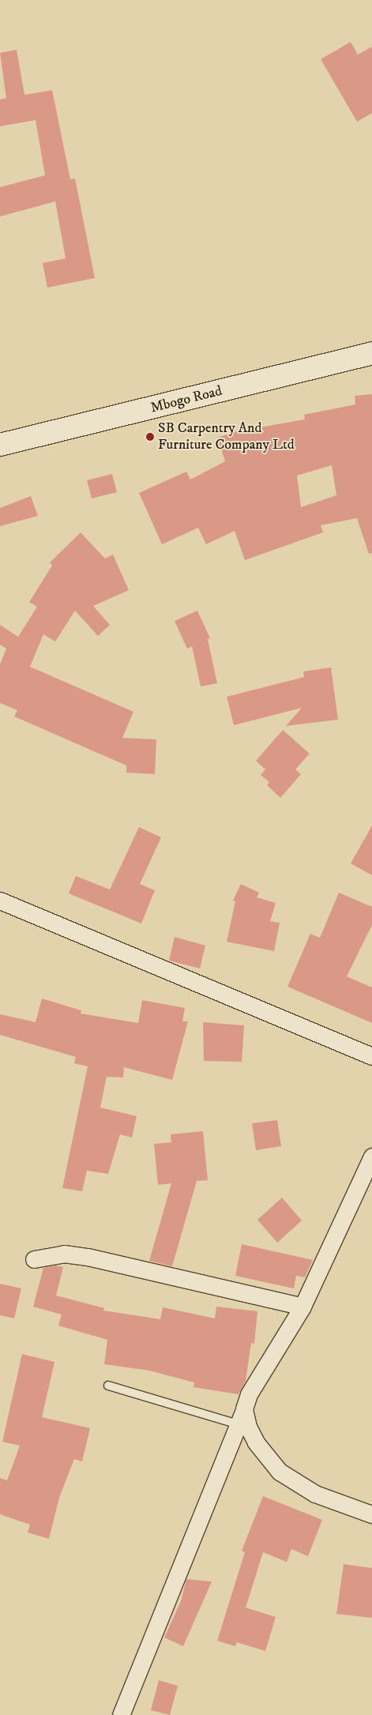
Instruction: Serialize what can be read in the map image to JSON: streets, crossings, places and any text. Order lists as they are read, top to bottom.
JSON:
{
  "streets": {
    "main road": ["Mbogo Road"]
  },
  "places": ["SB Carpentry And Furniture Company Ltd"]
}
